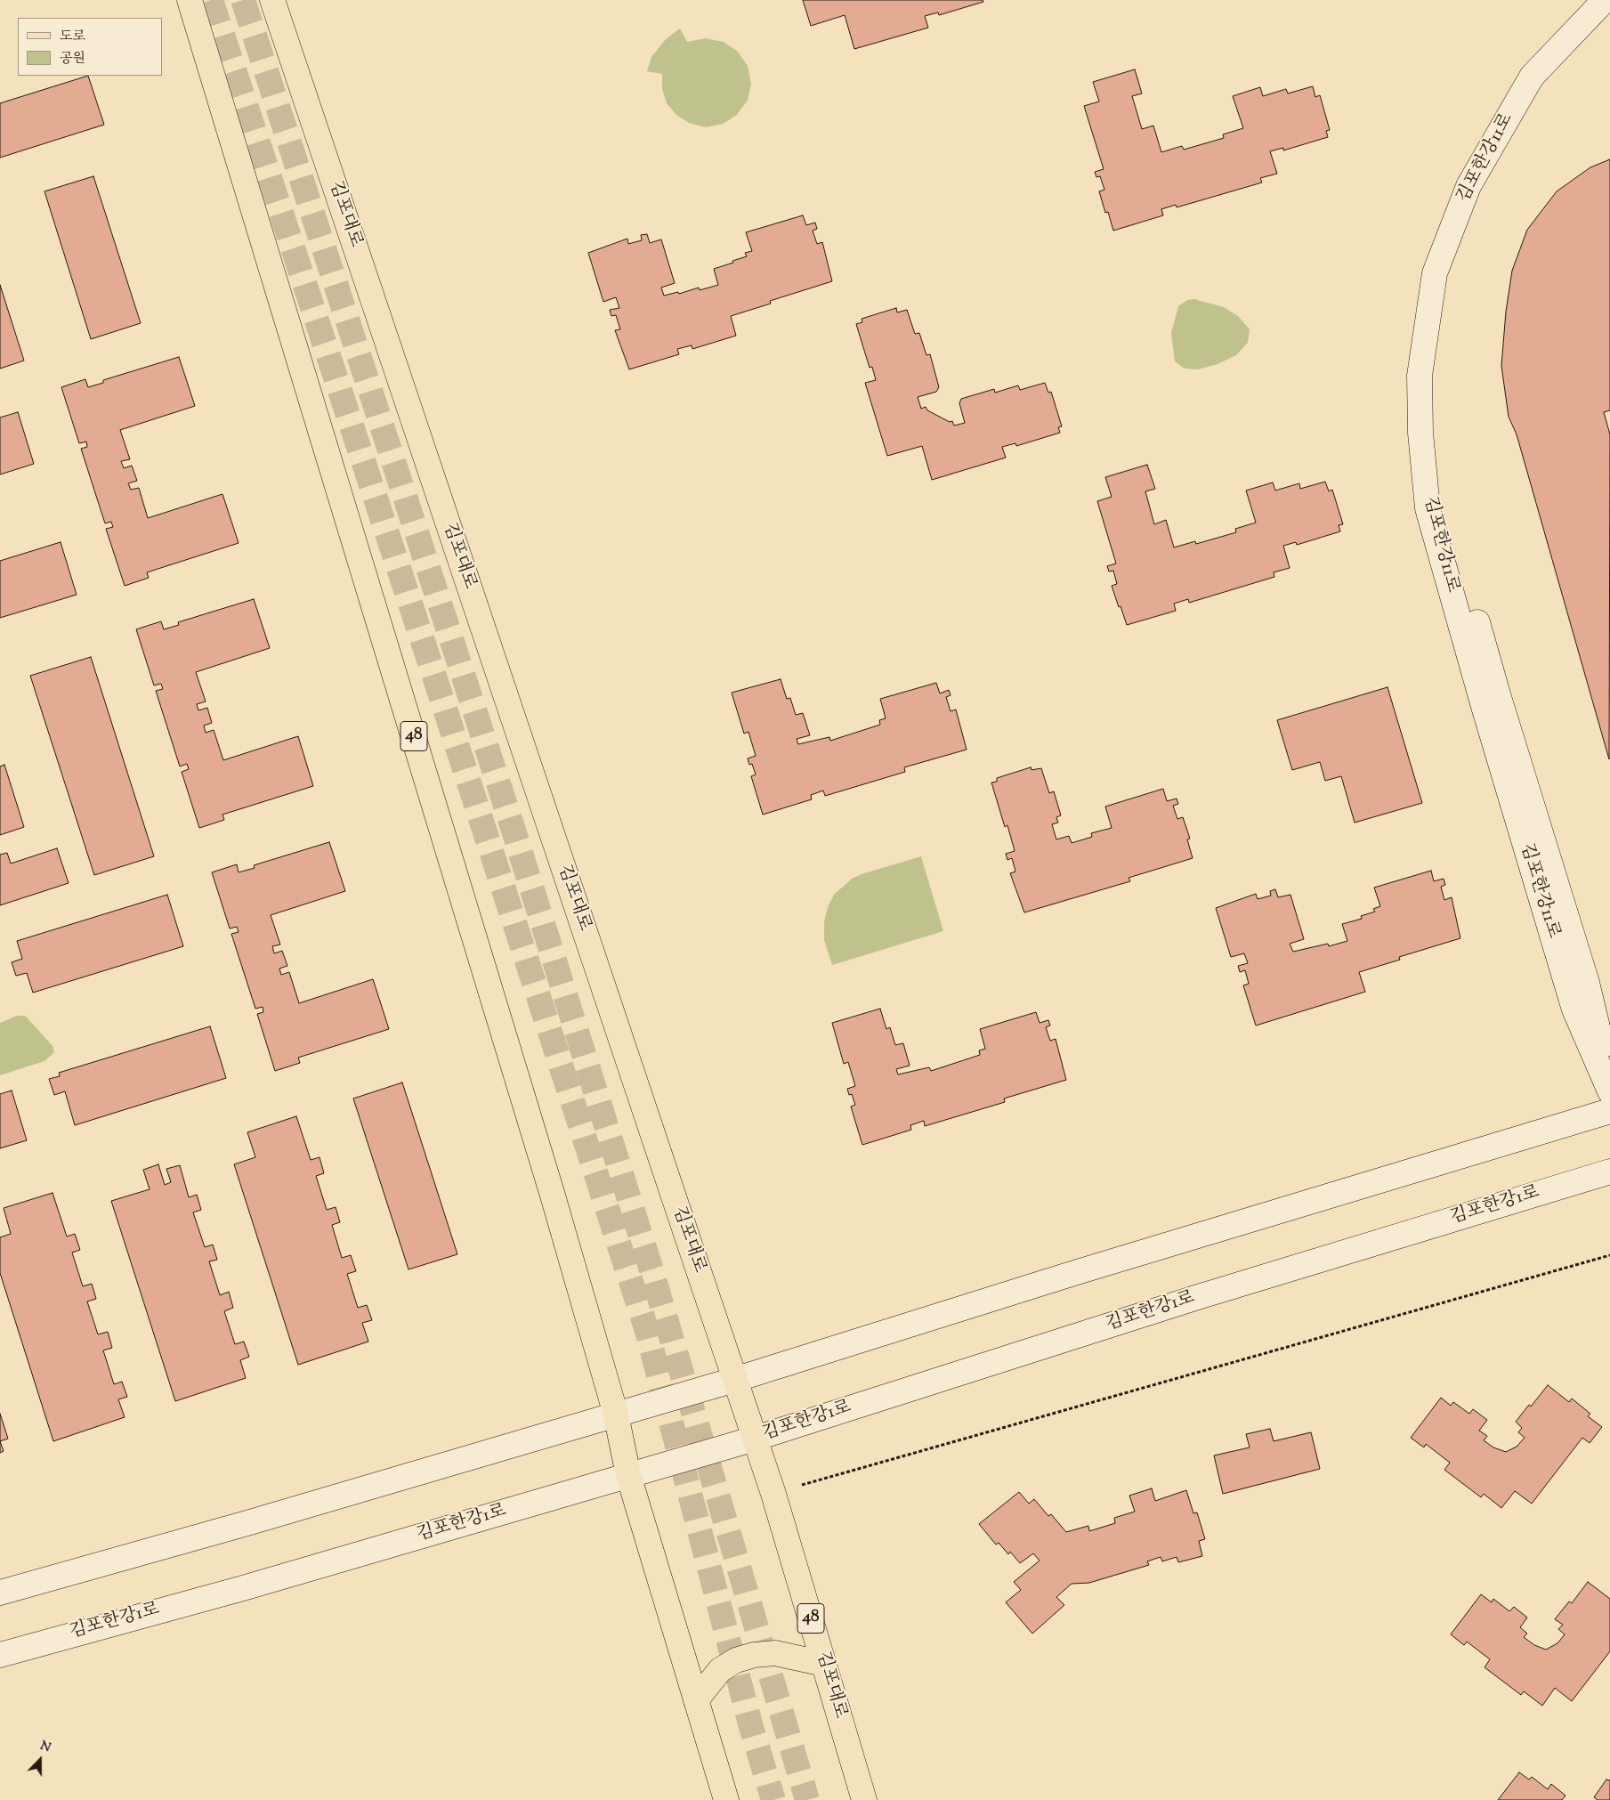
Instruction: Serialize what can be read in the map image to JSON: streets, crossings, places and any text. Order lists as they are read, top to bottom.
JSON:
{
  "streets": {
    "main road": ["김포대로", "48"],
    "street": ["김포한강11로", "김포한강1로"]
  },
  "crossings": [
    ["김포대로", "김포한강1로"],
    ["48", "김포한강1로"]
  ],
  "legend": ["도로", "공원"],
  "north": "top"
}
